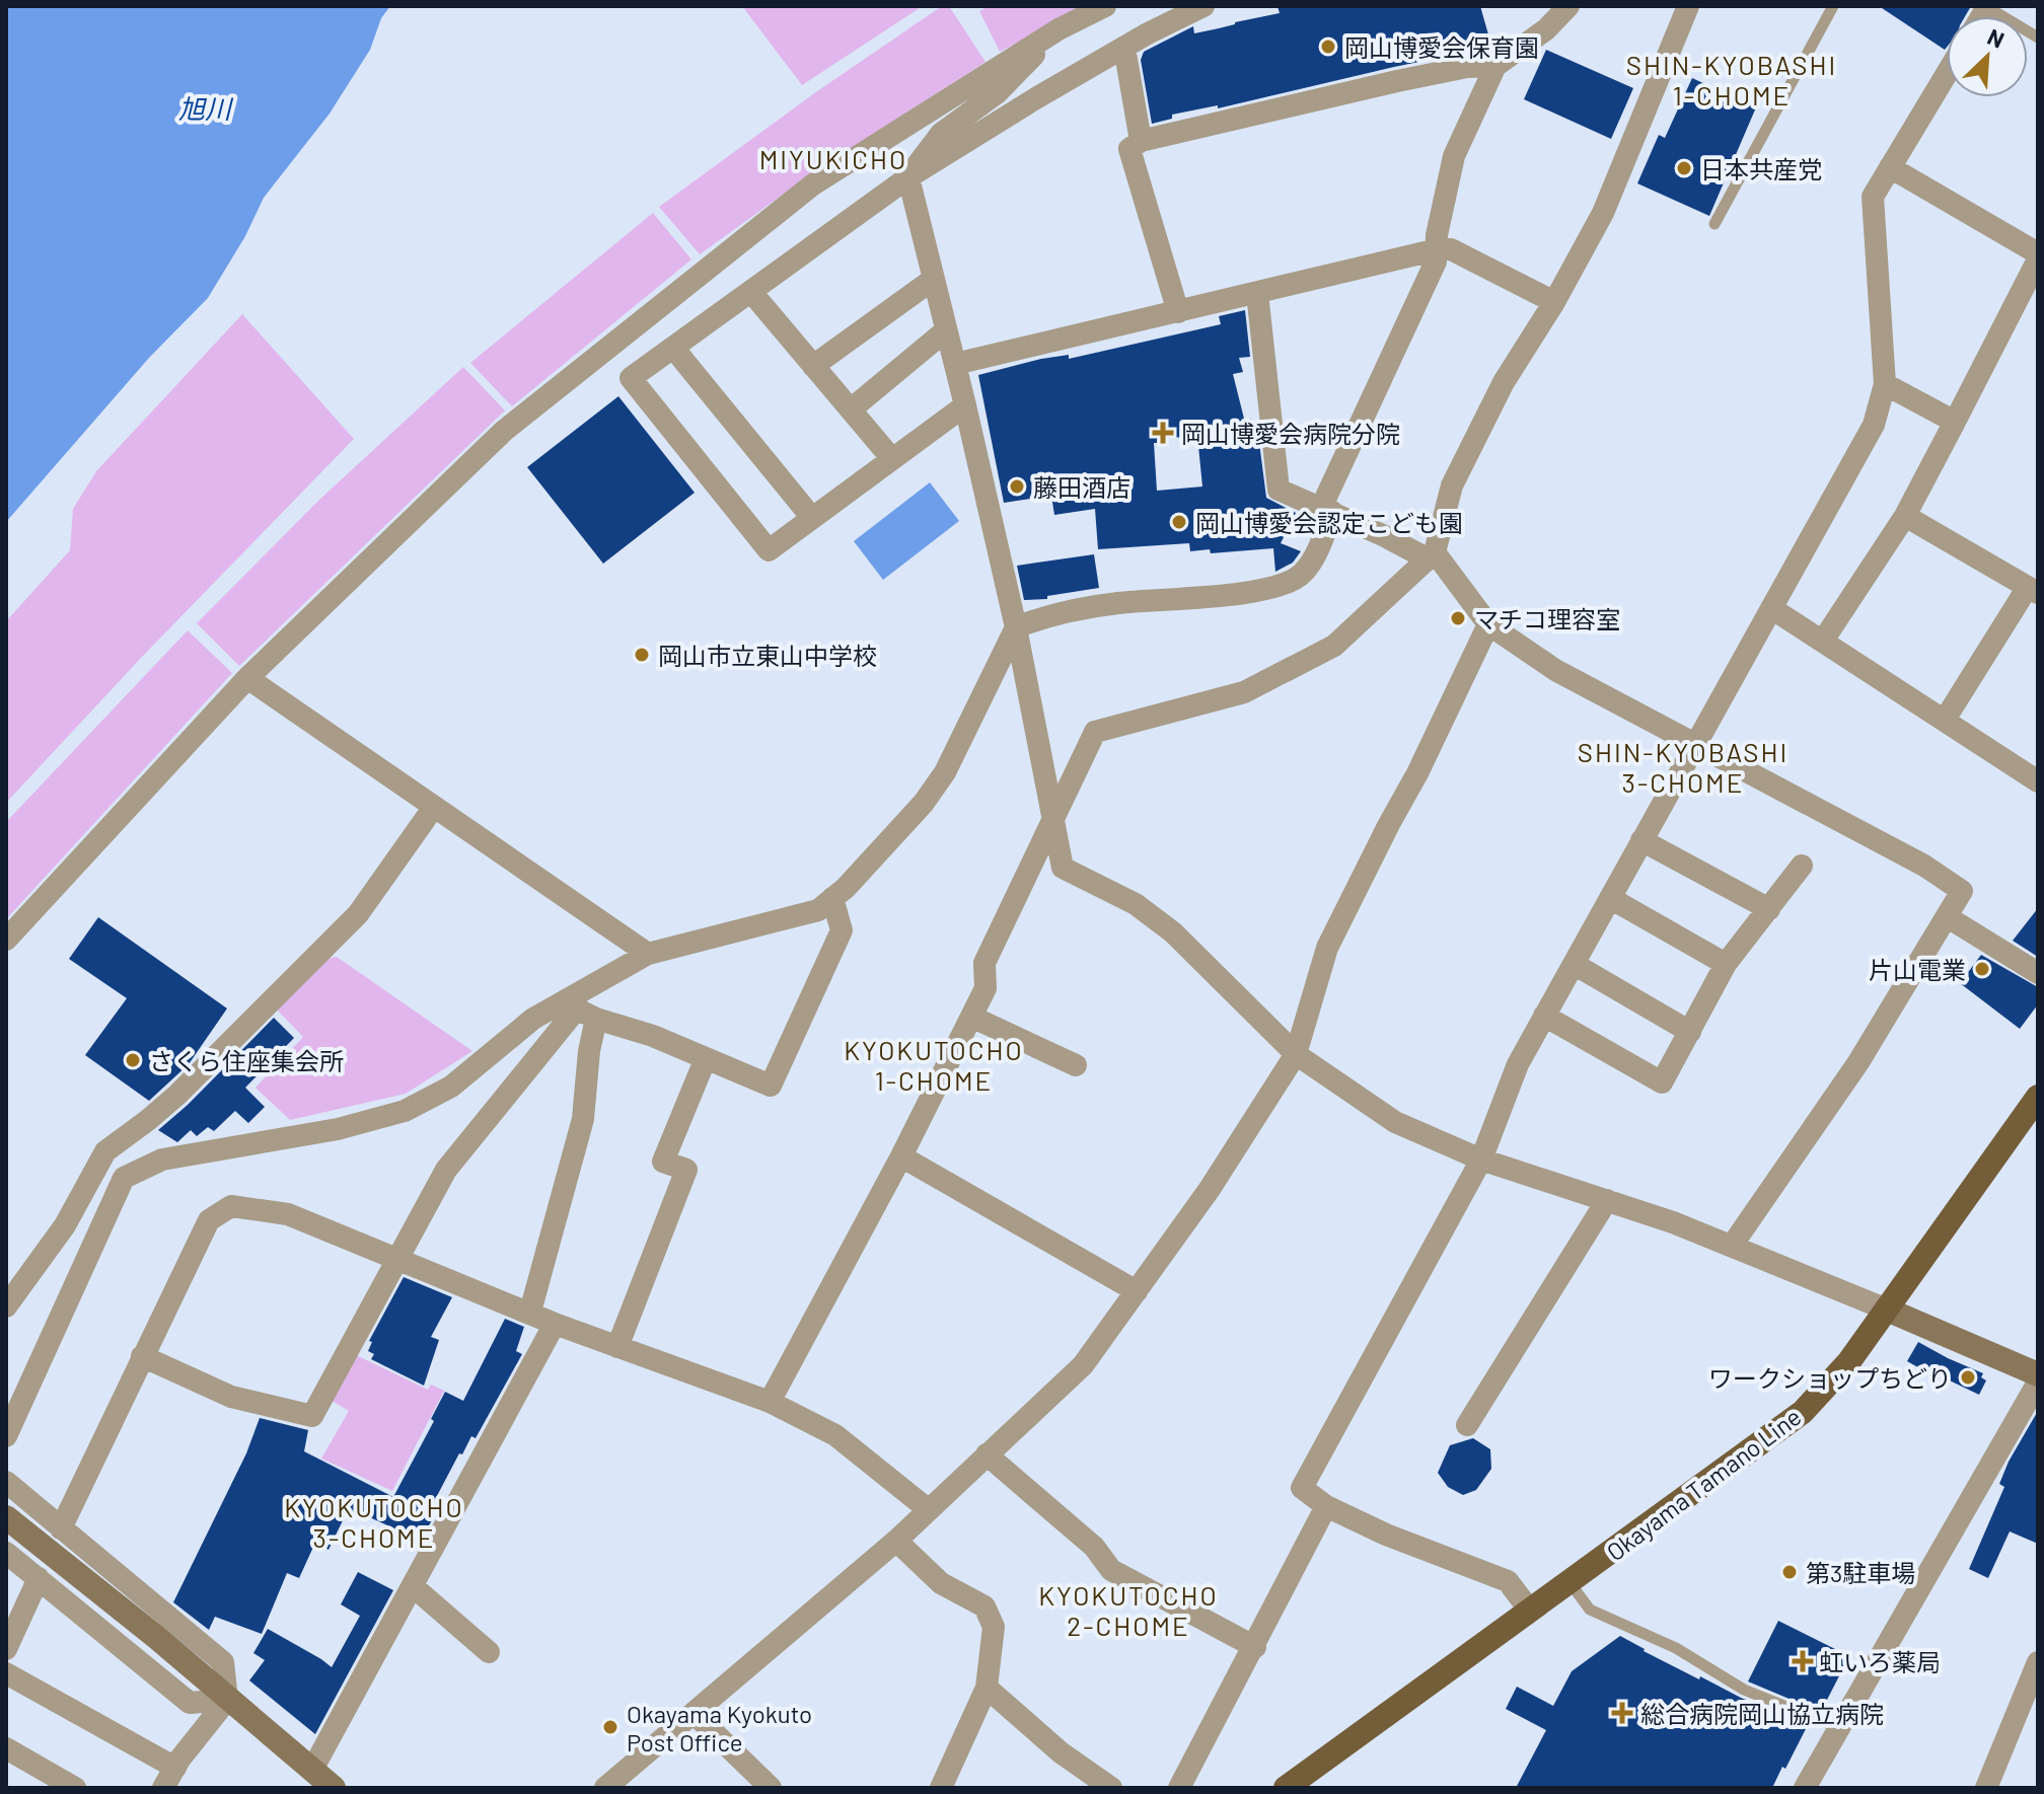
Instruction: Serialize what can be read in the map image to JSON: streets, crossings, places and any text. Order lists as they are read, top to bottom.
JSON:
{
  "streets": {
    "main road": ["Okayama Tamano Line"]
  },
  "districts": [
    "SHIN-KYOBASHI 1-CHOME",
    "MIYUKICHO",
    "SHIN-KYOBASHI 3-CHOME",
    "KYOKUTOCHO 1-CHOME",
    "KYOKUTOCHO 3-CHOME",
    "KYOKUTOCHO 2-CHOME"
  ],
  "water": ["旭川"],
  "places": {
    "other": [
      "岡山博愛会保育園",
      "日本共産党",
      "藤田酒店",
      "岡山博愛会認定こども園",
      "マチコ理容室",
      "岡山市立東山中学校",
      "片山電業",
      "さくら住座集会所",
      "ワークショップちどり",
      "第3駐車場",
      "Okayama Kyokuto Post Office"
    ],
    "health": ["岡山博愛会病院分院", "虹いろ薬局", "総合病院岡山協立病院"]
  },
  "north": "top right"
}
